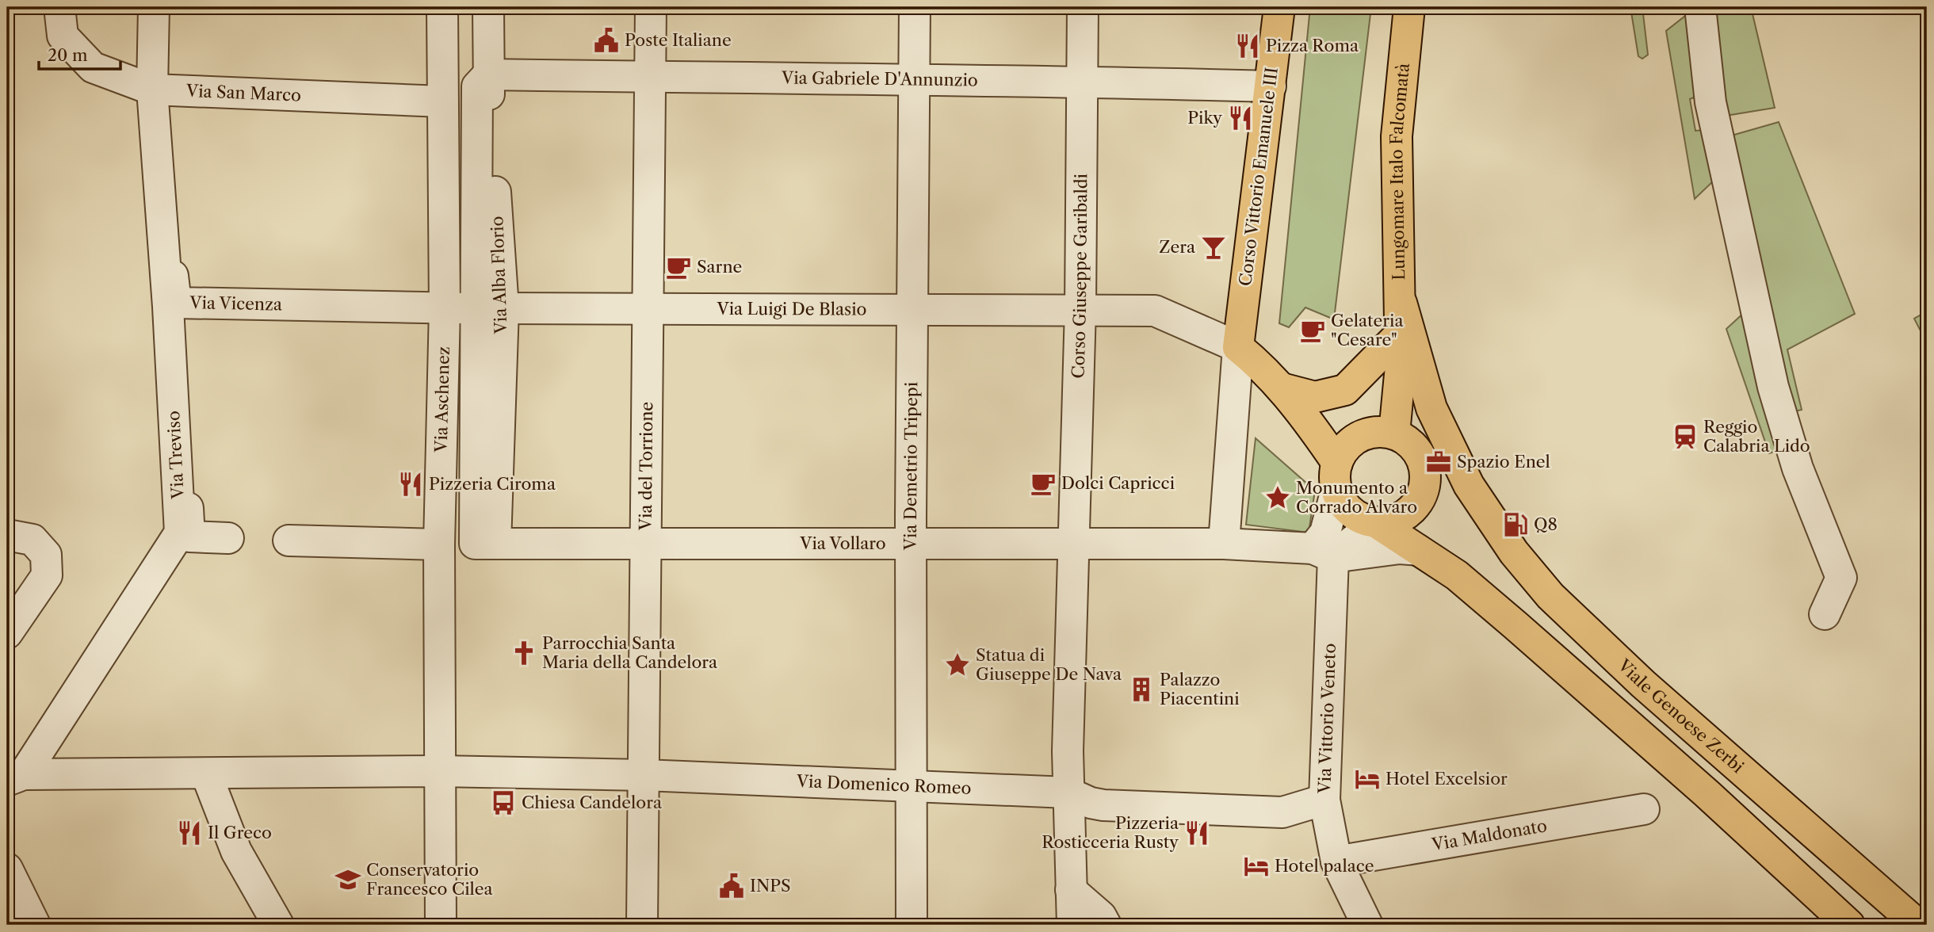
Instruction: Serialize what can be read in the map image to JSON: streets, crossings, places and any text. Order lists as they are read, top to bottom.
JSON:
{
  "streets": {
    "main road": ["Lungomare Italo Falcomatà", "Corso Vittorio Emanuele III", "Viale Genoese Zerbi"],
    "street": [
      "Via Gabriele D'Annunzio",
      "Via San Marco",
      "Corso Giuseppe Garibaldi",
      "Via Vicenza",
      "Via Luigi De Blasio",
      "Via Aschenez",
      "Via Treviso",
      "Via del Torrione",
      "Via Demetrio Tripepi",
      "Via Vollaro",
      "Via Vittorio Veneto",
      "Via Domenico Romeo",
      "Via Maldonato"
    ]
  },
  "crossings": [
    ["Via Gabriele D'Annunzio", "Corso Vittorio Emanuele III"],
    ["Via Gabriele D'Annunzio", "Corso Giuseppe Garibaldi"],
    ["Via Gabriele D'Annunzio", "Via del Torrione"],
    ["Via Gabriele D'Annunzio", "Via Demetrio Tripepi"],
    ["Via San Marco", "Via Vicenza"],
    ["Via San Marco", "Via Aschenez"],
    ["Via San Marco", "Via Treviso"],
    ["Lungomare Italo Falcomatà", "Viale Genoese Zerbi"],
    ["Corso Vittorio Emanuele III", "Via Luigi De Blasio"],
    ["Corso Vittorio Emanuele III", "Via Vollaro"],
    ["Corso Giuseppe Garibaldi", "Via Luigi De Blasio"],
    ["Corso Giuseppe Garibaldi", "Via Vollaro"],
    ["Corso Giuseppe Garibaldi", "Via Domenico Romeo"],
    ["Via Vicenza", "Via Luigi De Blasio"],
    ["Via Vicenza", "Via Aschenez"],
    ["Via Vicenza", "Via Treviso"],
    ["Via Vicenza", "Via Vollaro"],
    ["Via Luigi De Blasio", "Via del Torrione"],
    ["Via Luigi De Blasio", "Via Demetrio Tripepi"],
    ["Via Luigi De Blasio", "Via Vollaro"],
    ["Via Aschenez", "Via Domenico Romeo"],
    ["Via Treviso", "Via Domenico Romeo"],
    ["Via del Torrione", "Via Vollaro"],
    ["Via del Torrione", "Via Domenico Romeo"],
    ["Via Demetrio Tripepi", "Via Vollaro"],
    ["Via Demetrio Tripepi", "Via Domenico Romeo"],
    ["Via Vollaro", "Via Vittorio Veneto"],
    ["Via Vittorio Veneto", "Via Domenico Romeo"],
    ["Via Vittorio Veneto", "Via Maldonato"]
  ],
  "places": {
    "public building": ["Poste Italiane", "INPS"],
    "restaurant": [
      "Pizza Roma",
      "Piky",
      "Pizzeria Ciroma",
      "Il Greco",
      "Pizzeria Rosticceria Rusty"
    ],
    "bar": ["Zera"],
    "cafe": ["Sarne", "Gelateria \"Cesare\"", "Dolci Capricci"],
    "station": ["Reggio Calabria Lido"],
    "office": ["Spazio Enel"],
    "place": ["Monumento a Corrado Alvaro", "Statua di Giuseppe De Nava"],
    "fuel station": ["Q8"],
    "church": ["Parrocchia Santa Maria della Candelora"],
    "building": ["Palazzo Piacentini"],
    "hotel": ["Hotel Excelsior", "Hotel palace"],
    "bus stop": ["Chiesa Candelora"],
    "school or university": ["Conservatorio Francesco Cilea"]
  },
  "scale_bar": "20 m"
}
